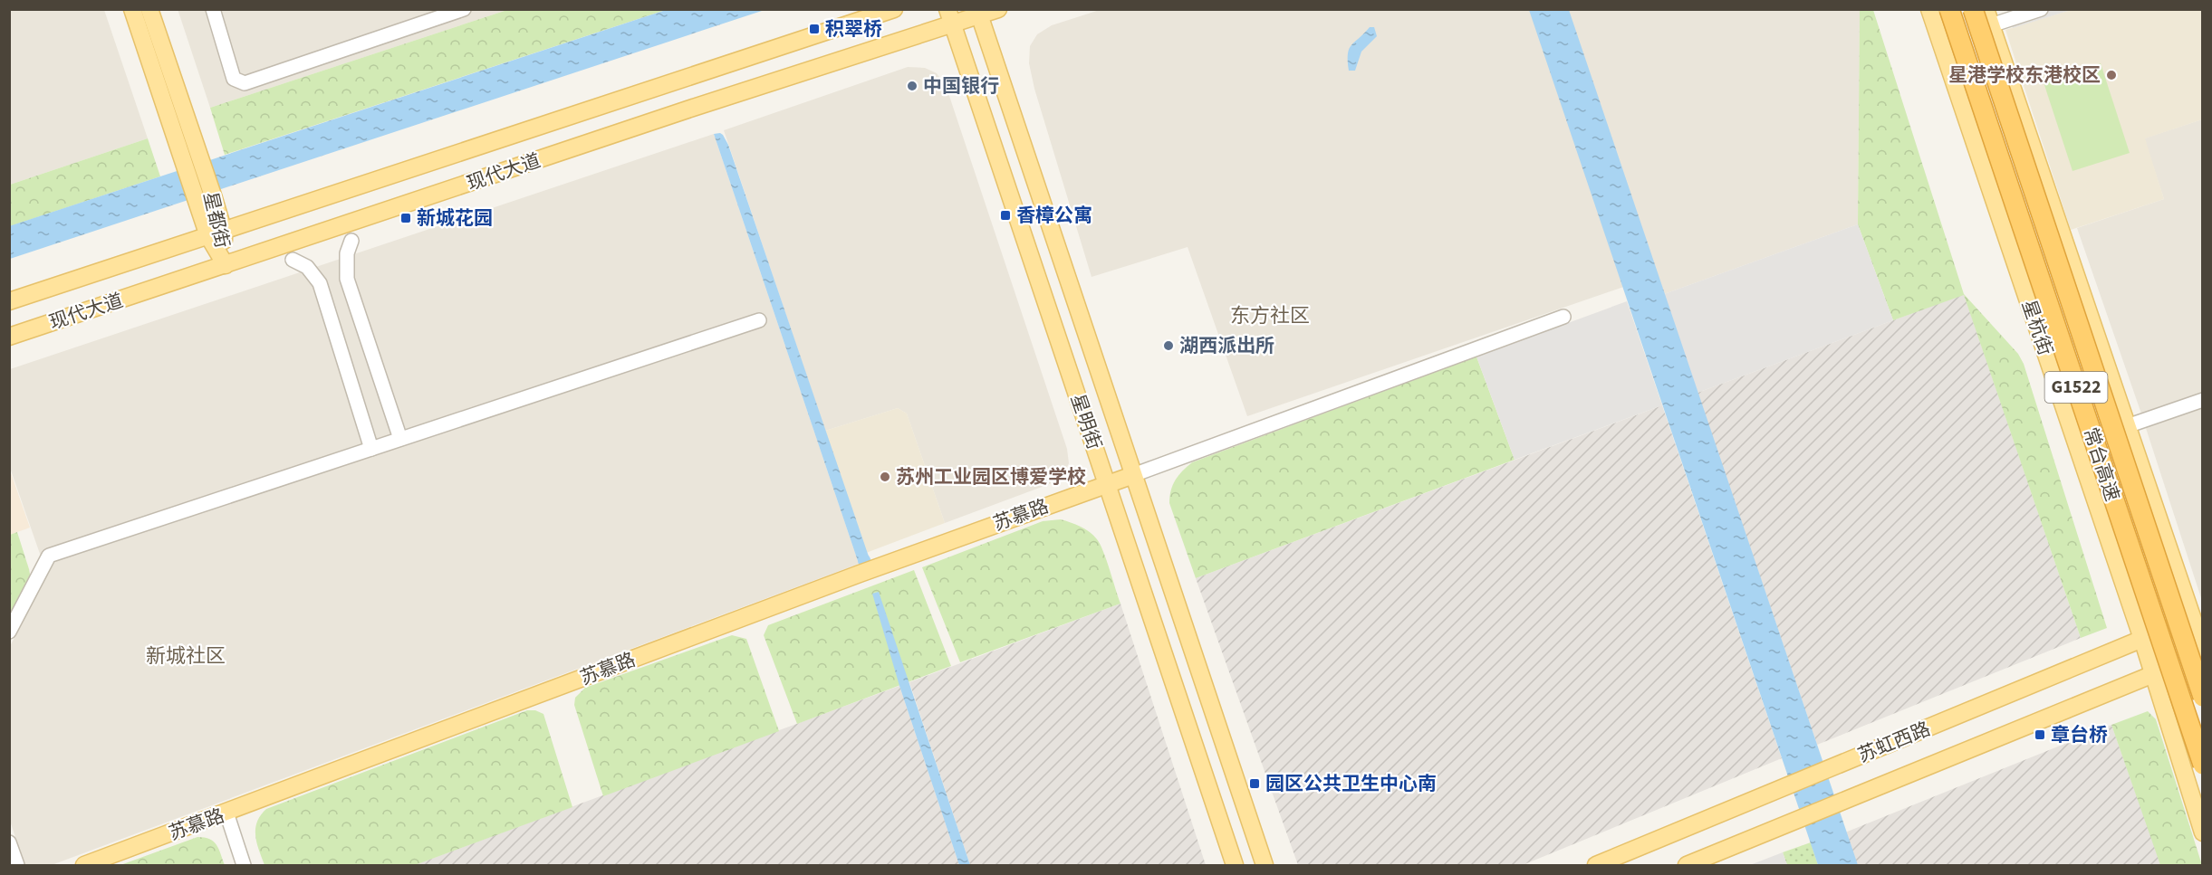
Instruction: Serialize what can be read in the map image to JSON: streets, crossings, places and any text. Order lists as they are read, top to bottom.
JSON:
{
  "streets": {
    "highway": ["G1522", "常台高速"],
    "main road": [
      "现代大道",
      "星都街",
      "星杭街",
      "星明街",
      "苏慕路",
      "苏虹西路"
    ]
  },
  "crossings": [
    ["现代大道", "星都街"],
    ["现代大道", "星明街"],
    ["星杭街", "苏虹西路"],
    ["星明街", "苏慕路"]
  ],
  "districts": ["东方社区", "新城社区"],
  "places": {
    "transit": [
      "积翠桥",
      "香樟公寓",
      "新城花园",
      "章台桥",
      "园区公共卫生中心南"
    ],
    "other": [
      "星港学校东港校区",
      "中国银行",
      "湖西派出所",
      "苏州工业园区博爱学校"
    ]
  }
}
